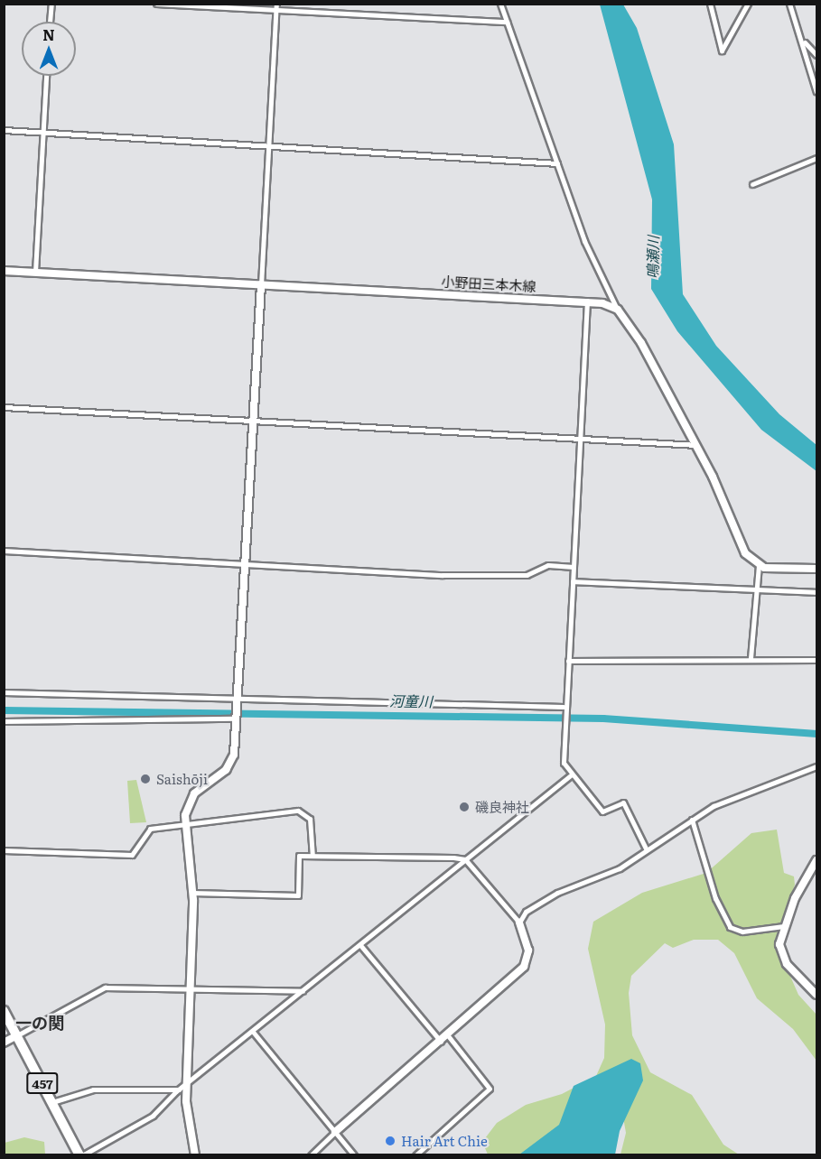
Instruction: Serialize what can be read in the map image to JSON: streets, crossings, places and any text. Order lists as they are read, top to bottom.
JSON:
{
  "streets": {
    "highway": ["457"],
    "street": ["小野田三本木線"]
  },
  "districts": ["一の関"],
  "water": ["鳴瀬川", "河童川"],
  "places": ["Saishōji", "磯良神社", "Hair Art Chie"],
  "north": "top"
}
